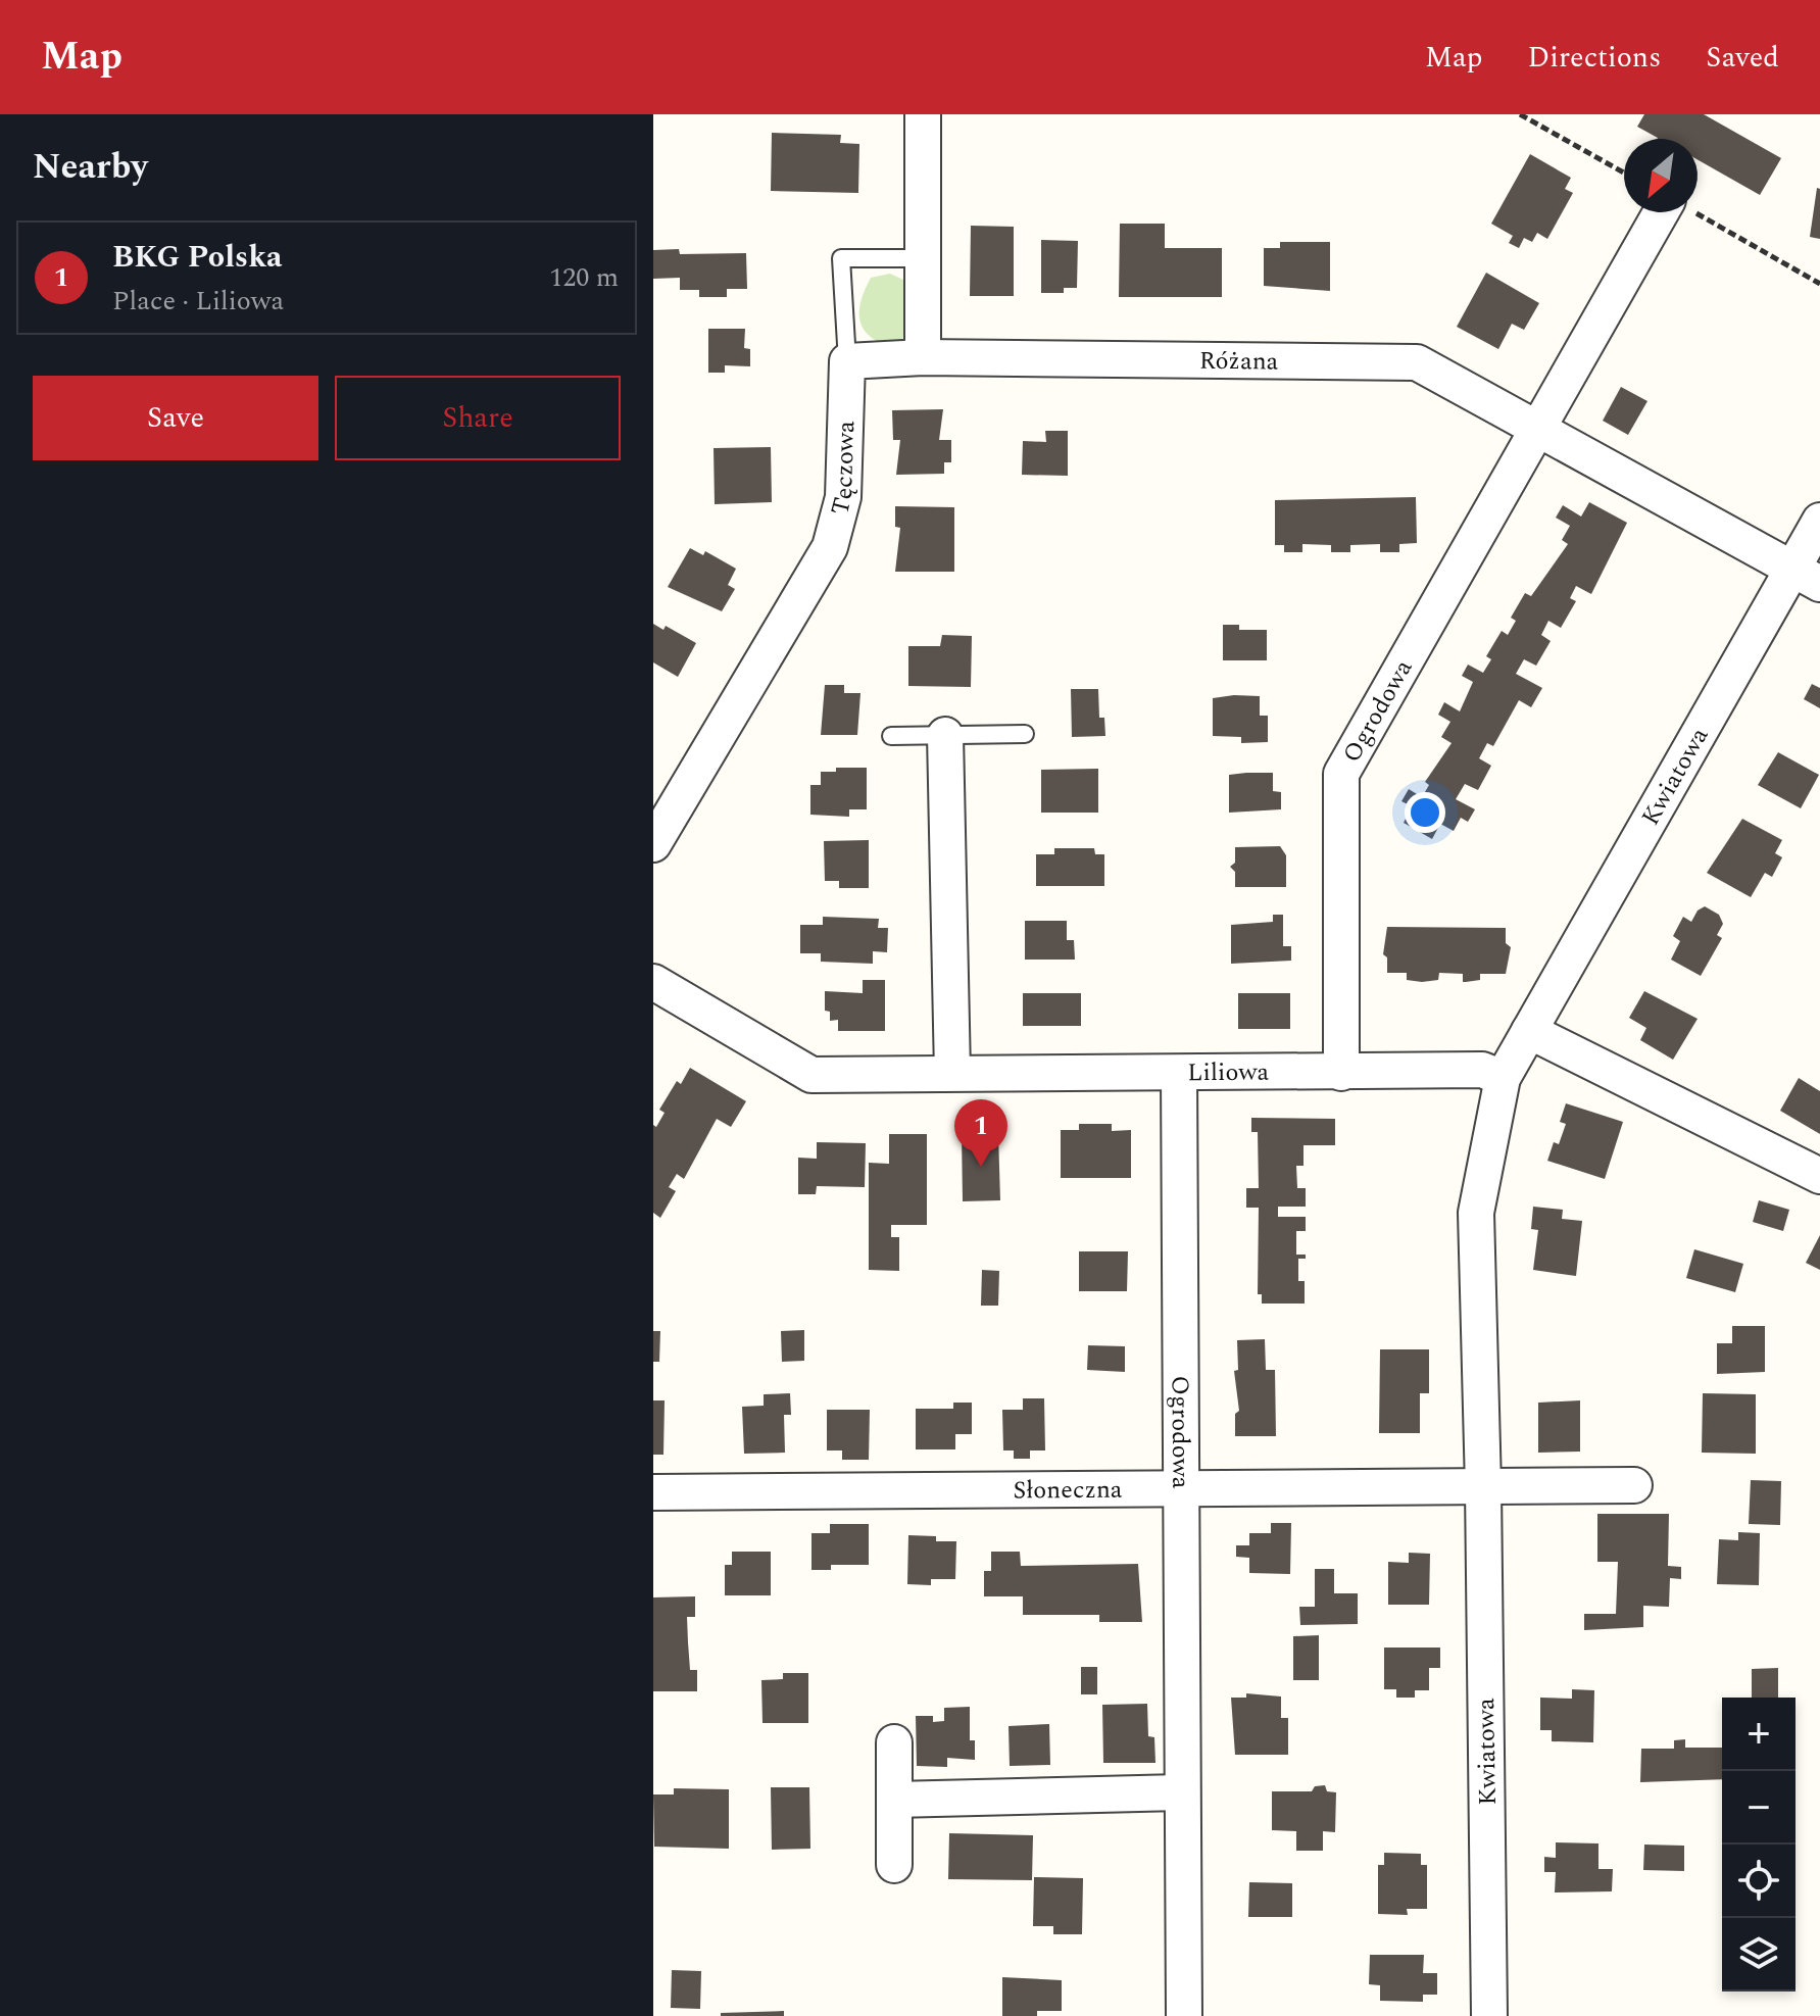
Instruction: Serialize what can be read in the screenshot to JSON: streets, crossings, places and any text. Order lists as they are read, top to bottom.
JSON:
{
  "streets": {
    "street": [
      "Różana",
      "Tęczowa",
      "Ogrodowa",
      "Kwiatowa",
      "Liliowa",
      "Słoneczna"
    ]
  },
  "crossings": [
    ["Różana", "Ogrodowa"],
    ["Różana", "Kwiatowa"],
    ["Ogrodowa", "Liliowa"],
    ["Ogrodowa", "Słoneczna"],
    ["Kwiatowa", "Liliowa"],
    ["Kwiatowa", "Słoneczna"]
  ],
  "north": "bottom left",
  "page": {
    "header": "Map",
    "nav": ["Map", "Directions", "Saved"],
    "heading": "Nearby",
    "list": [
      {
        "mark": "1",
        "name": "BKG Polska",
        "note": "Place · Liliowa",
        "value": "120 m"
      }
    ],
    "buttons": ["Save", "Share"],
    "pins": "1",
    "map_buttons": ["+", "−"]
  }
}
